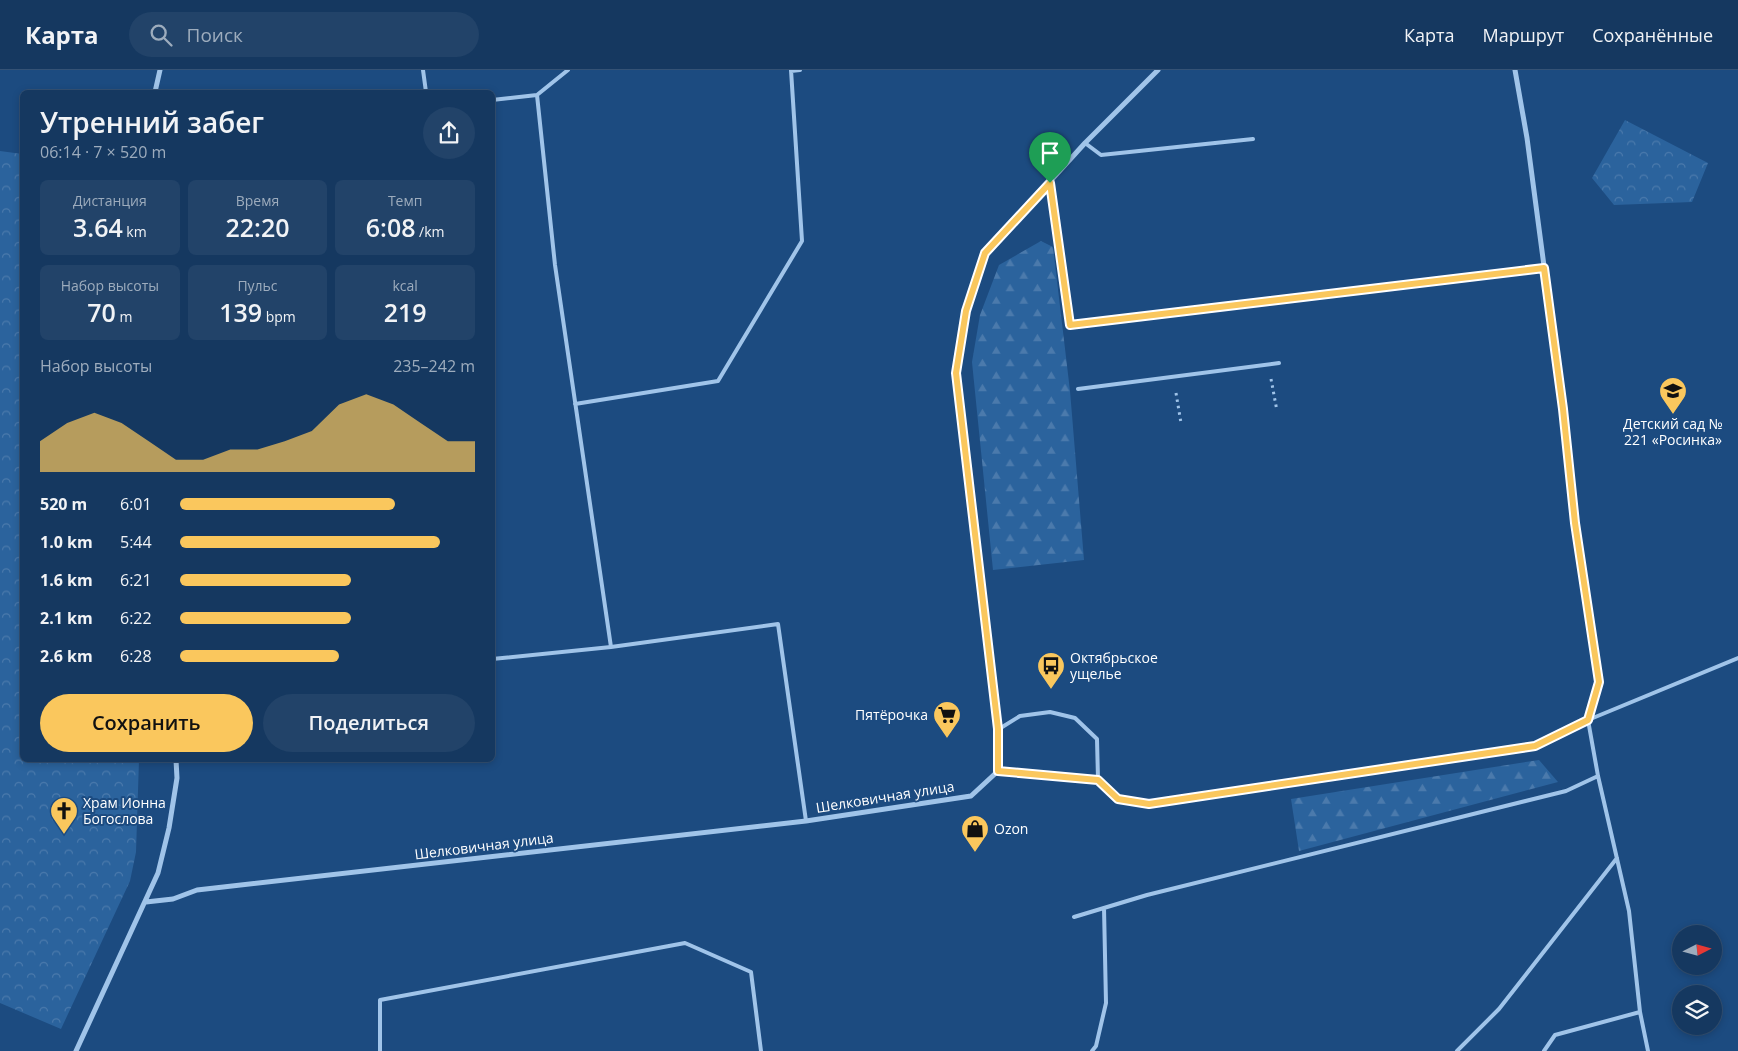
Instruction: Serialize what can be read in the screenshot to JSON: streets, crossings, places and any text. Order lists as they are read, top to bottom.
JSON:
{
  "streets": {
    "street": ["Шелковичная улица"]
  },
  "places": {
    "school or university": ["Детский сад № 221 «Росинка»"],
    "bus stop": ["Октябрьское ущелье"],
    "supermarket": ["Пятёрочка"],
    "church": ["Храм Ионна Богослова"],
    "shop": ["Ozon"]
  },
  "north": "right",
  "page": {
    "header": "Карта",
    "search": "Поиск",
    "nav": ["Карта", "Маршрут", "Сохранённые"],
    "heading": ["Утренний забег", "06:14 · 7 × 520 m"],
    "stats": [
      ["Дистанция", "3.64 km"],
      ["Время", "22:20"],
      ["Темп", "6:08 /km"],
      ["Набор высоты", "70 m"],
      ["Пульс", "139 bpm"],
      ["kcal", "219"]
    ],
    "chart": ["Набор высоты", "235–242 m"],
    "list": [
      {
        "name": "520 m",
        "note": "6:01"
      },
      {
        "name": "1.0 km",
        "note": "5:44"
      },
      {
        "name": "1.6 km",
        "note": "6:21"
      },
      {
        "name": "2.1 km",
        "note": "6:22"
      },
      {
        "name": "2.6 km",
        "note": "6:28"
      }
    ],
    "buttons": ["Сохранить", "Поделиться"]
  }
}
